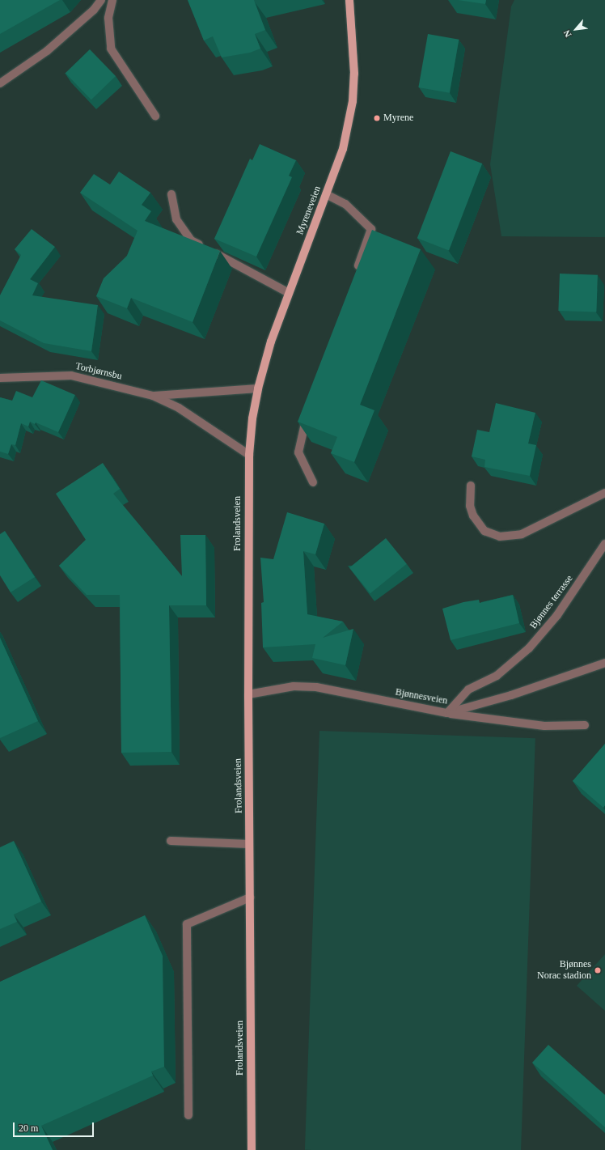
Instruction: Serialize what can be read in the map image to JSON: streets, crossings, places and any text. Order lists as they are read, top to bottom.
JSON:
{
  "streets": {
    "main road": ["Myreneveien", "Frolandsveien"],
    "street": ["Torbjørnsbu", "Bjønnes terrasse", "Bjønnesveien"]
  },
  "crossings": [
    ["Myreneveien", "Torbjørnsbu"],
    ["Myreneveien", "Frolandsveien"],
    ["Torbjørnsbu", "Frolandsveien"],
    ["Frolandsveien", "Bjønnesveien"],
    ["Bjønnes terrasse", "Bjønnesveien"]
  ],
  "places": ["Myrene", "Bjønnes Norac stadion"],
  "scale_bar": "20 m",
  "north": "bottom left"
}
